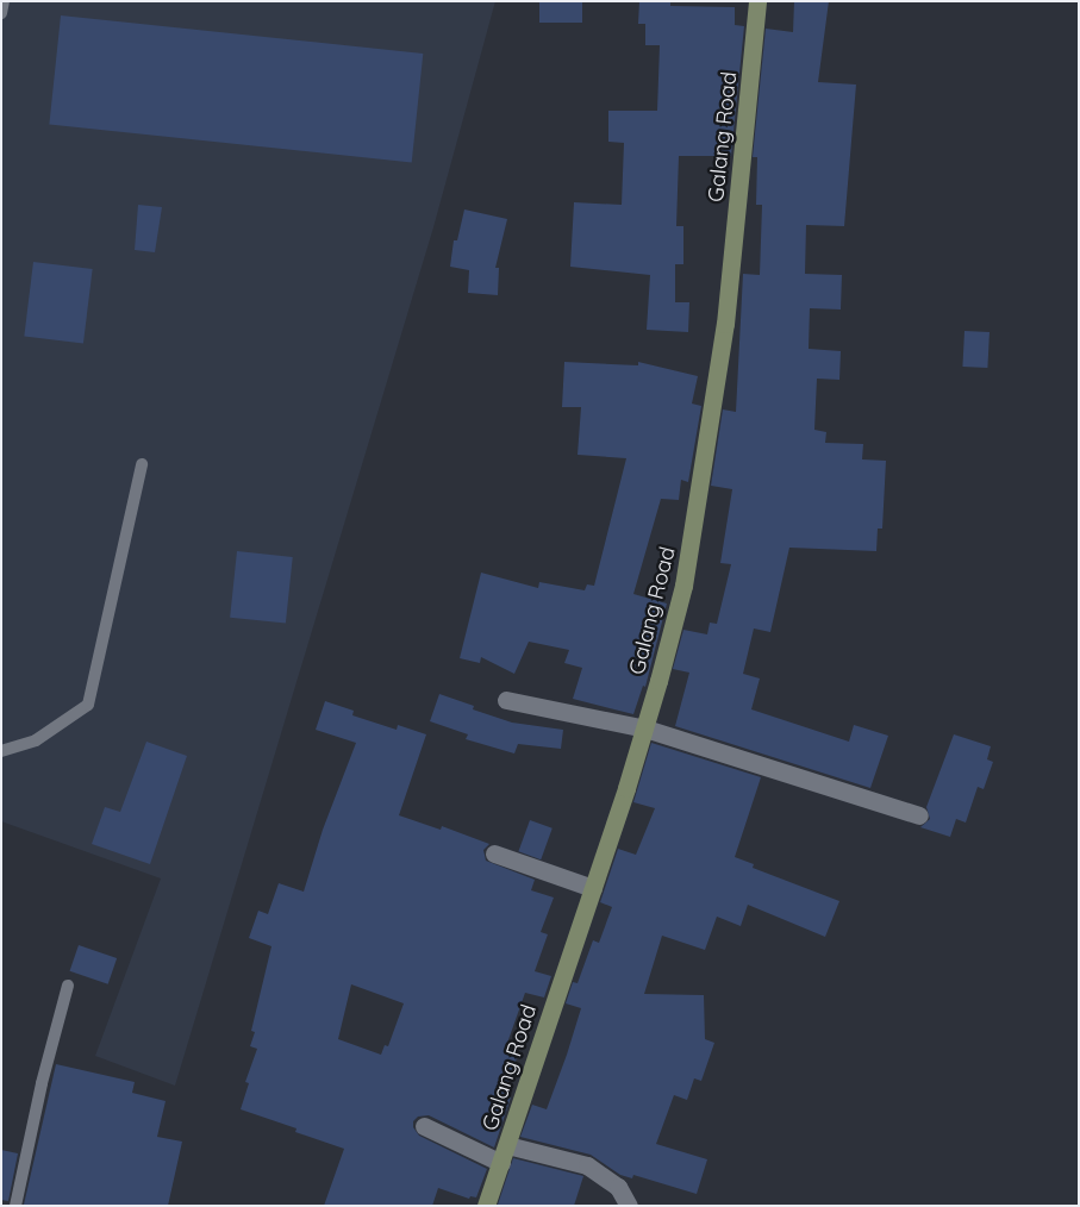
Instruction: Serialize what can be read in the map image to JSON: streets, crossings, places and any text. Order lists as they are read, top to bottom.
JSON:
{
  "streets": {
    "street": ["Galang Road"]
  }
}
